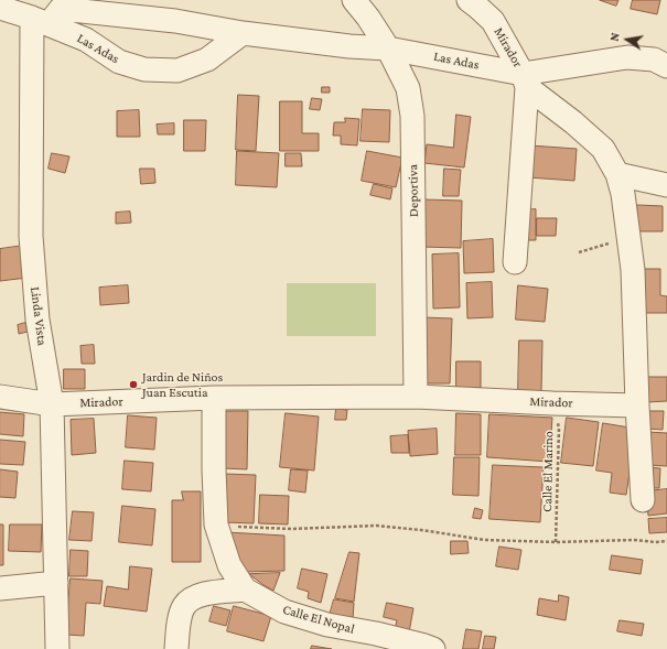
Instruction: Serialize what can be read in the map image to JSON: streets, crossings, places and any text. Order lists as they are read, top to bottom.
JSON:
{
  "streets": {
    "street": [
      "Mirador",
      "Las Adas",
      "Deportiva",
      "Linda Vista",
      "Calle El Nopal"
    ],
    "path": ["Calle El Marino"]
  },
  "crossings": [
    ["Mirador", "Las Adas"],
    ["Mirador", "Deportiva"],
    ["Mirador", "Linda Vista"],
    ["Mirador", "Calle El Marino"],
    ["Mirador", "Calle El Nopal"],
    ["Las Adas", "Deportiva"],
    ["Las Adas", "Linda Vista"]
  ],
  "places": ["Jardin de Niños Juan Escutia"],
  "north": "left"
}
